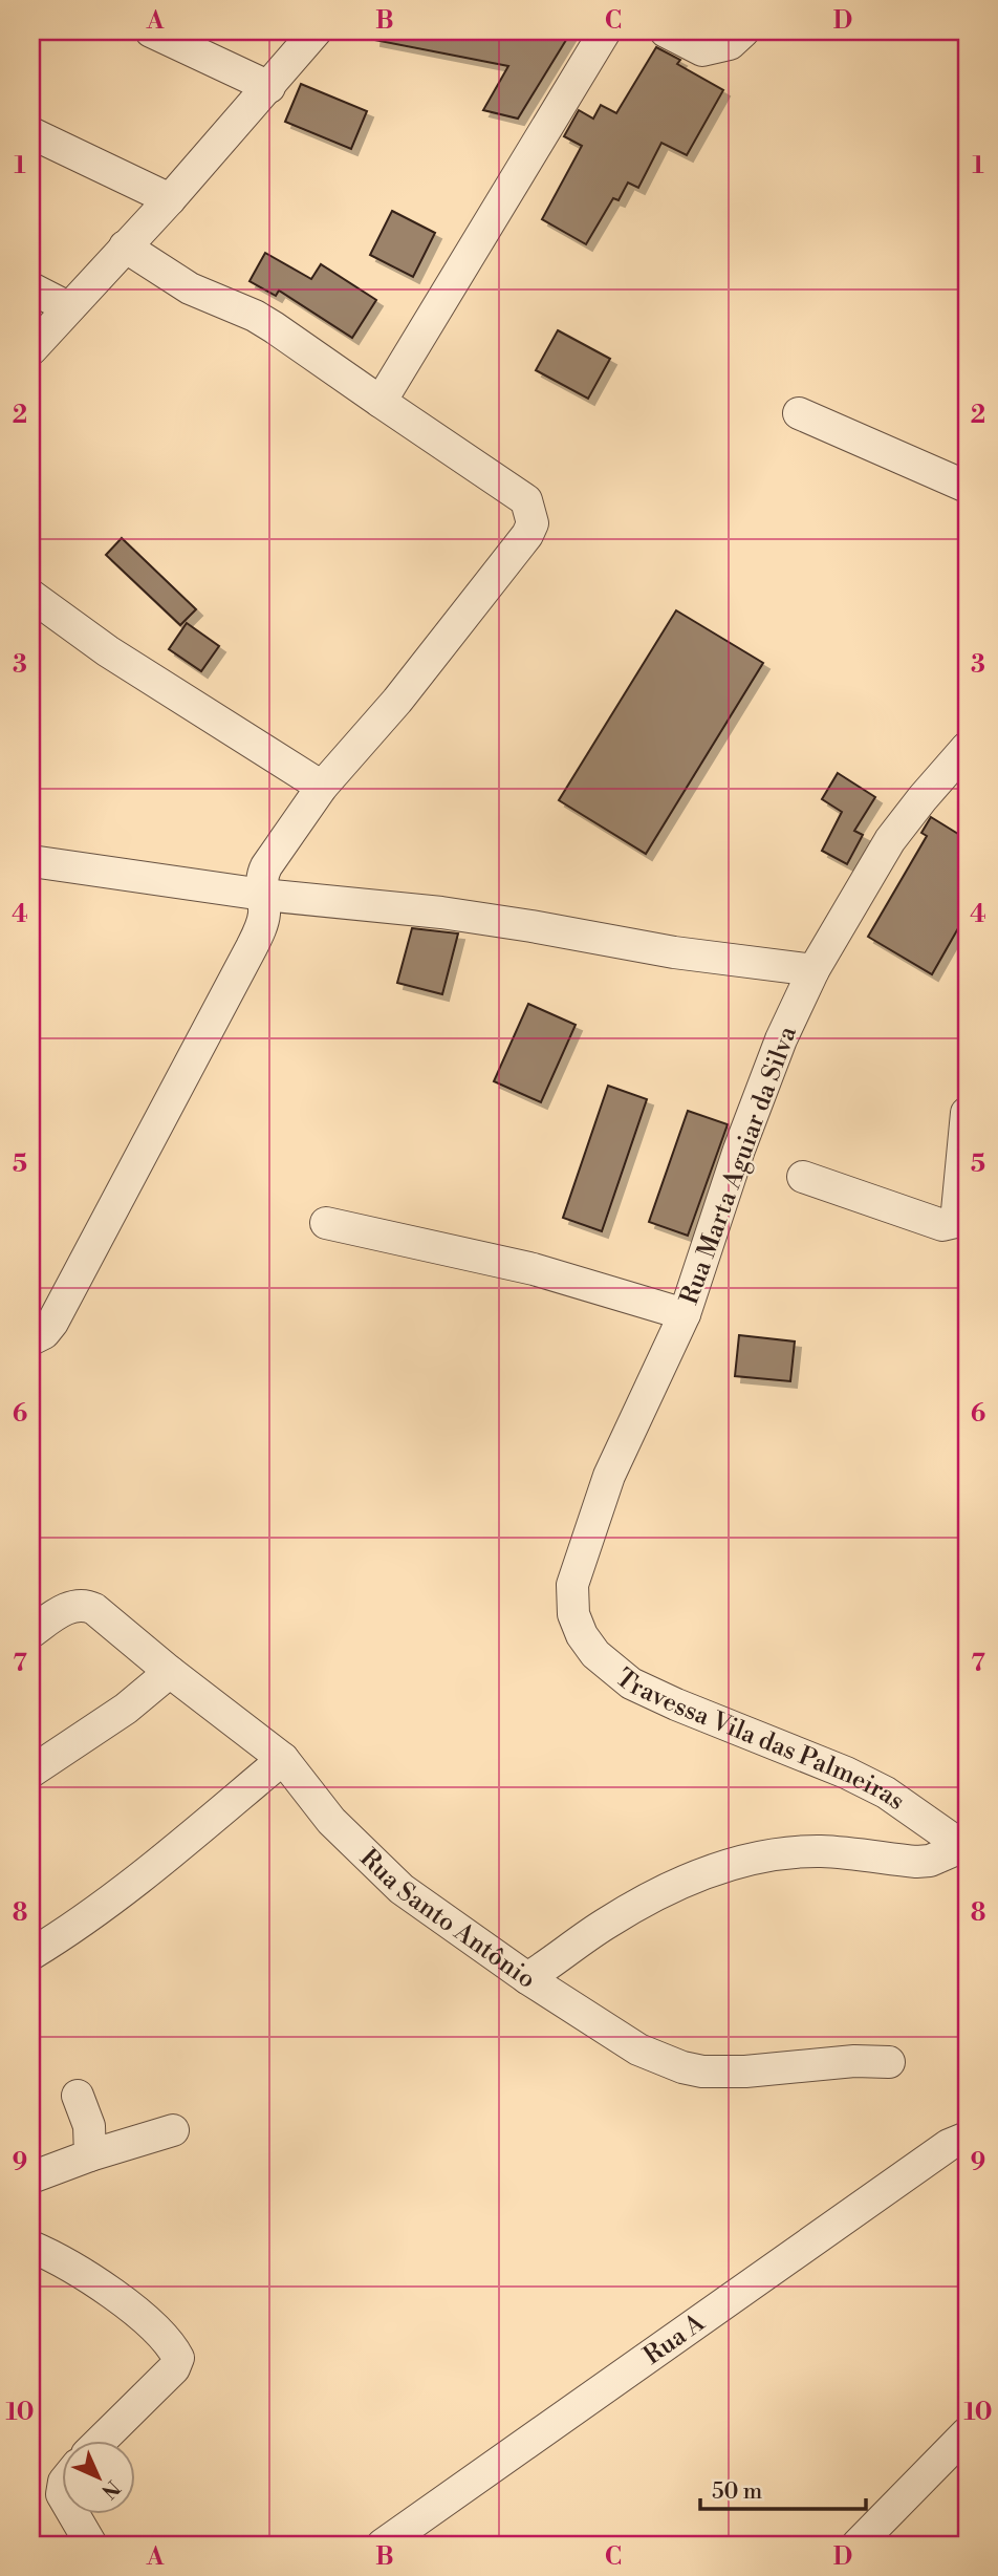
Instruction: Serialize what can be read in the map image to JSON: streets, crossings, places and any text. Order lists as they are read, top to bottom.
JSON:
{
  "streets": {
    "street": [
      "Rua Marta Aguiar da Silva",
      "Travessa Vila das Palmeiras",
      "Rua Santo Antônio",
      "Rua A"
    ]
  },
  "crossings": [
    ["Rua Marta Aguiar da Silva", "Travessa Vila das Palmeiras"]
  ],
  "scale_bar": "50 m",
  "north": "bottom right",
  "grid": {
    "columns": [
      "A",
      "B",
      "C",
      "D"
    ],
    "rows": [
      "1",
      "2",
      "3",
      "4",
      "5",
      "6",
      "7",
      "8",
      "9",
      "10"
    ]
  }
}
